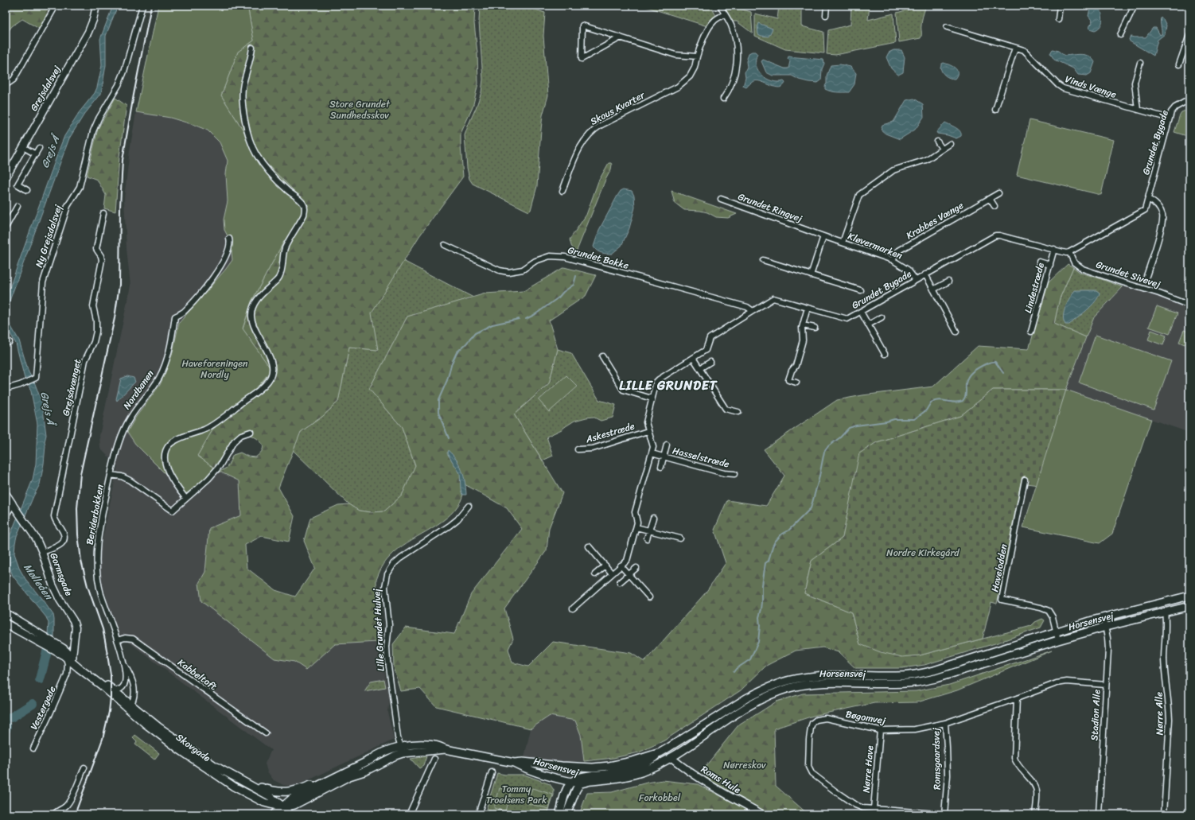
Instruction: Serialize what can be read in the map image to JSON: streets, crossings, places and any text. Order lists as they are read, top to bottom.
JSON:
{
  "streets": {
    "main road": ["Horsensvej", "Skovgade"],
    "street": [
      "Vinds Vænge",
      "Grejsdalsvej",
      "Skous Kvarter",
      "Grundet Bygade",
      "Grundet Ringvej",
      "Krabbes Vænge",
      "Ny Grejsdalsvej",
      "Kløvermarken",
      "Grundet Bakke",
      "Grundet Sivevej",
      "Lindestræde",
      "Grejsåvænget",
      "Nordbanen",
      "Askestræde",
      "Hasselstræde",
      "Beriderbakken",
      "Havelodden",
      "Gormsgade",
      "Lille Grundet Hulvej",
      "Kabbeltoft",
      "Vestergade",
      "Nørre Alle",
      "Stadion Alle",
      "Bøgomvej",
      "Romsgaardsvej",
      "Nørre Have",
      "Roms Hule"
    ]
  },
  "crossings": [
    ["Vinds Vænge", "Grundet Bygade"],
    ["Grundet Bygade", "Kløvermarken"],
    ["Grundet Bygade", "Grundet Bakke"],
    ["Grundet Bygade", "Grundet Sivevej"],
    ["Grundet Bygade", "Lindestræde"],
    ["Grundet Bygade", "Askestræde"],
    ["Grundet Bygade", "Hasselstræde"],
    ["Grundet Ringvej", "Kløvermarken"],
    ["Krabbes Vænge", "Kløvermarken"],
    ["Grejsåvænget", "Gormsgade"],
    ["Nordbanen", "Beriderbakken"],
    ["Beriderbakken", "Kabbeltoft"],
    ["Beriderbakken", "Skovgade"],
    ["Havelodden", "Horsensvej"],
    ["Gormsgade", "Vestergade"],
    ["Gormsgade", "Skovgade"],
    ["Horsensvej", "Lille Grundet Hulvej"],
    ["Horsensvej", "Nørre Alle"],
    ["Horsensvej", "Stadion Alle"],
    ["Horsensvej", "Skovgade"],
    ["Horsensvej", "Roms Hule"],
    ["Vestergade", "Skovgade"],
    ["Stadion Alle", "Bøgomvej"],
    ["Bøgomvej", "Romsgaardsvej"],
    ["Bøgomvej", "Nørre Have"]
  ],
  "districts": ["LILLE GRUNDET"],
  "water": ["Grejs Å", "Mølleåen"],
  "parks": [
    "Store Grundet Sundhedsskov",
    "Haveforeningen Nordly",
    "Nordre Kirkegård",
    "Nørreskov",
    "Tommy Troelsens Park",
    "Forkobbel"
  ]
}
